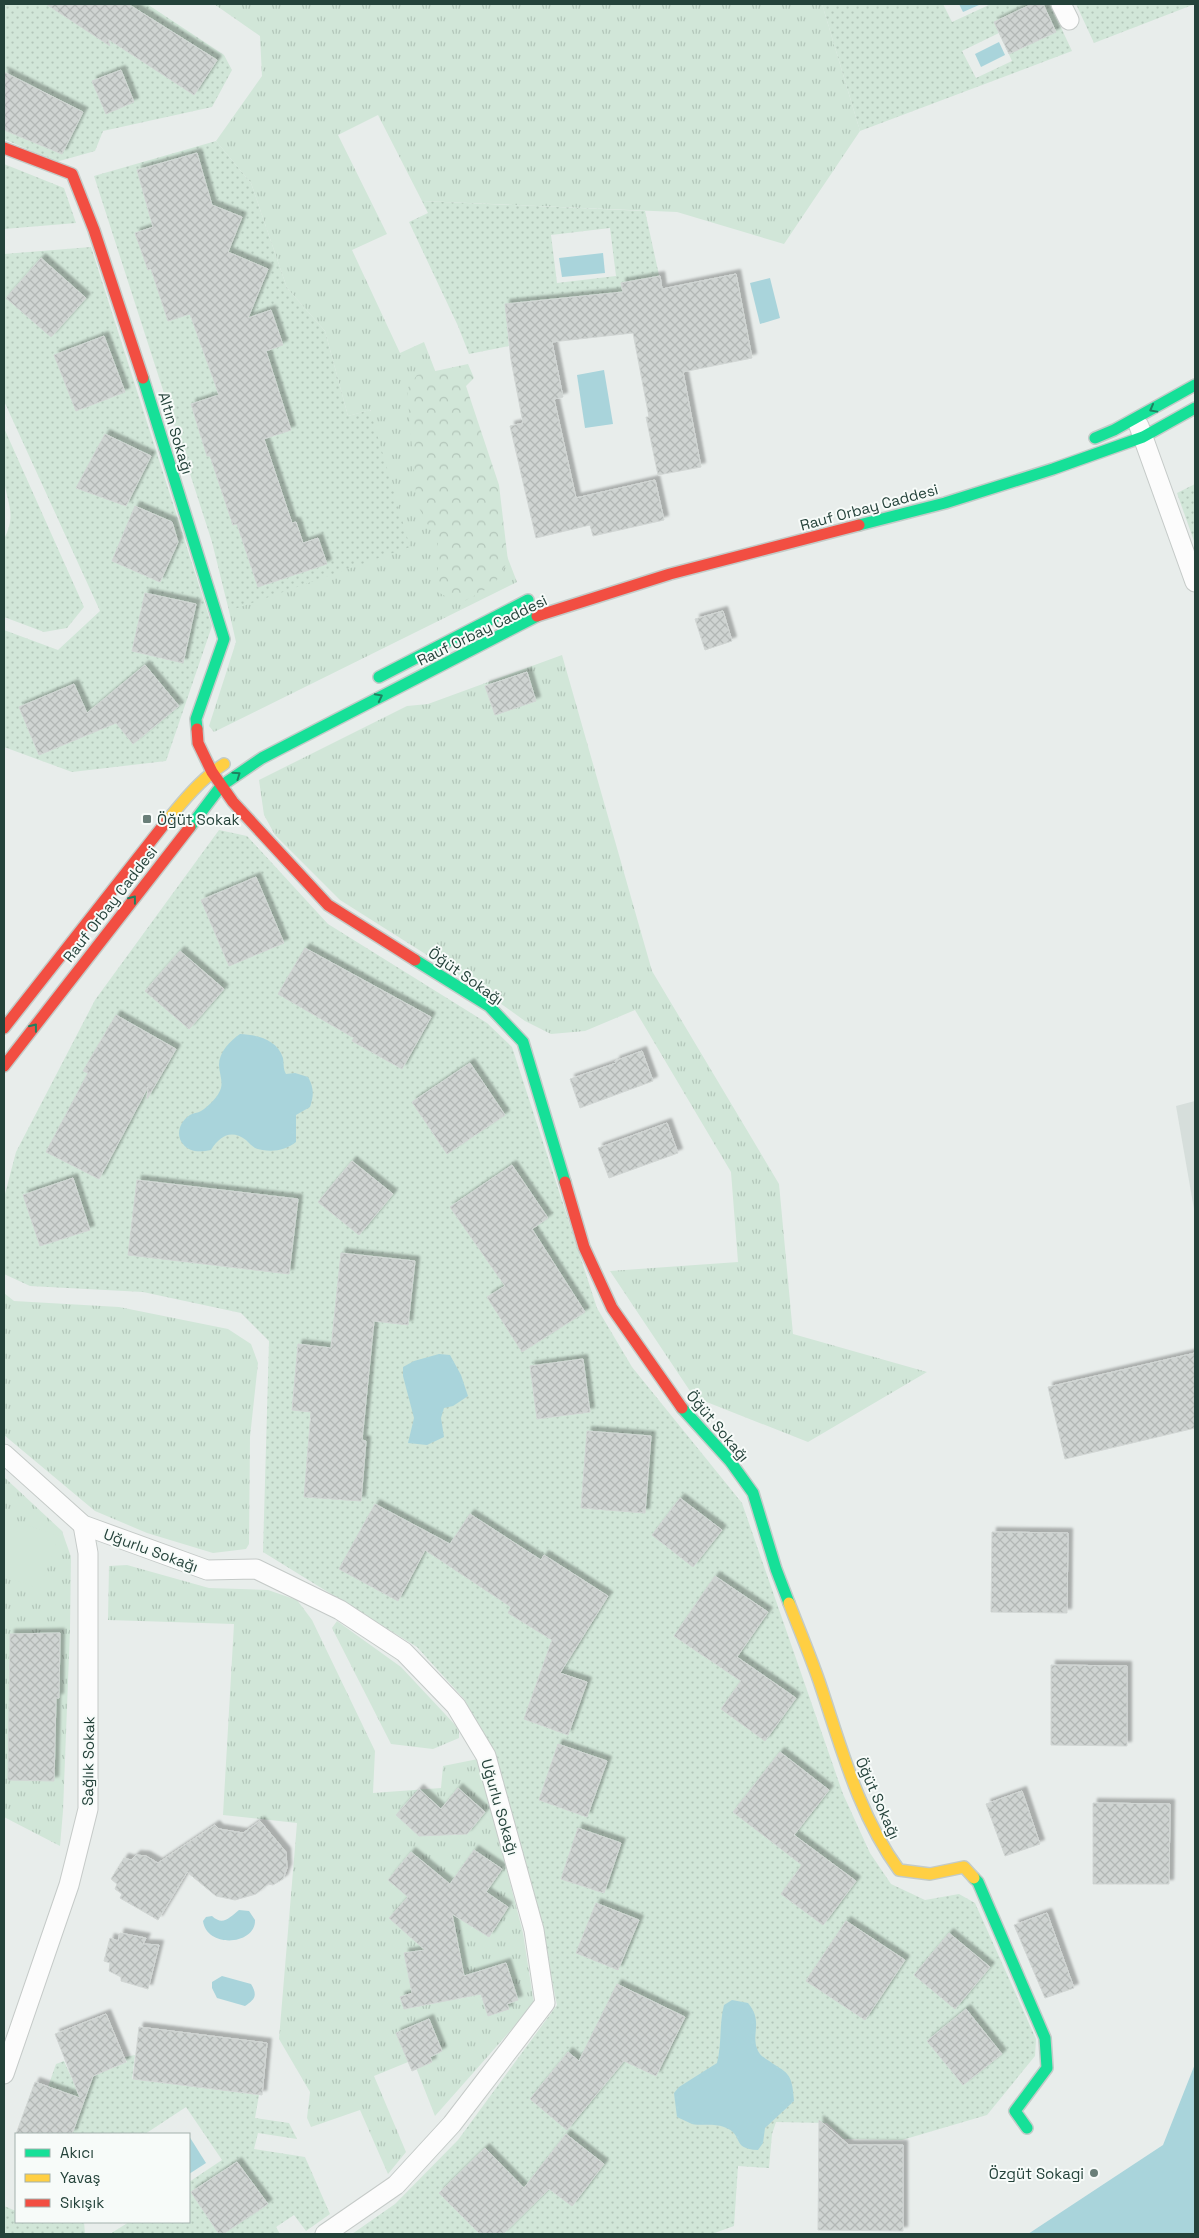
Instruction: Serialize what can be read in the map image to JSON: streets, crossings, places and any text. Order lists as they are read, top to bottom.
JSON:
{
  "streets": {
    "street": [
      "Altın Sokağı",
      "Rauf Orbay Caddesi",
      "Öğüt Sokağı",
      "Uğurlu Sokağı",
      "Sağlık Sokak"
    ]
  },
  "crossings": [
    ["Altın Sokağı", "Rauf Orbay Caddesi"],
    ["Altın Sokağı", "Öğüt Sokağı"],
    ["Rauf Orbay Caddesi", "Öğüt Sokağı"],
    ["Uğurlu Sokağı", "Sağlık Sokak"]
  ],
  "places": {
    "transit": ["Öğüt Sokak"],
    "other": ["Özgüt Sokagi"]
  },
  "legend": ["Akıcı", "Yavaş", "Sıkışık"]
}
